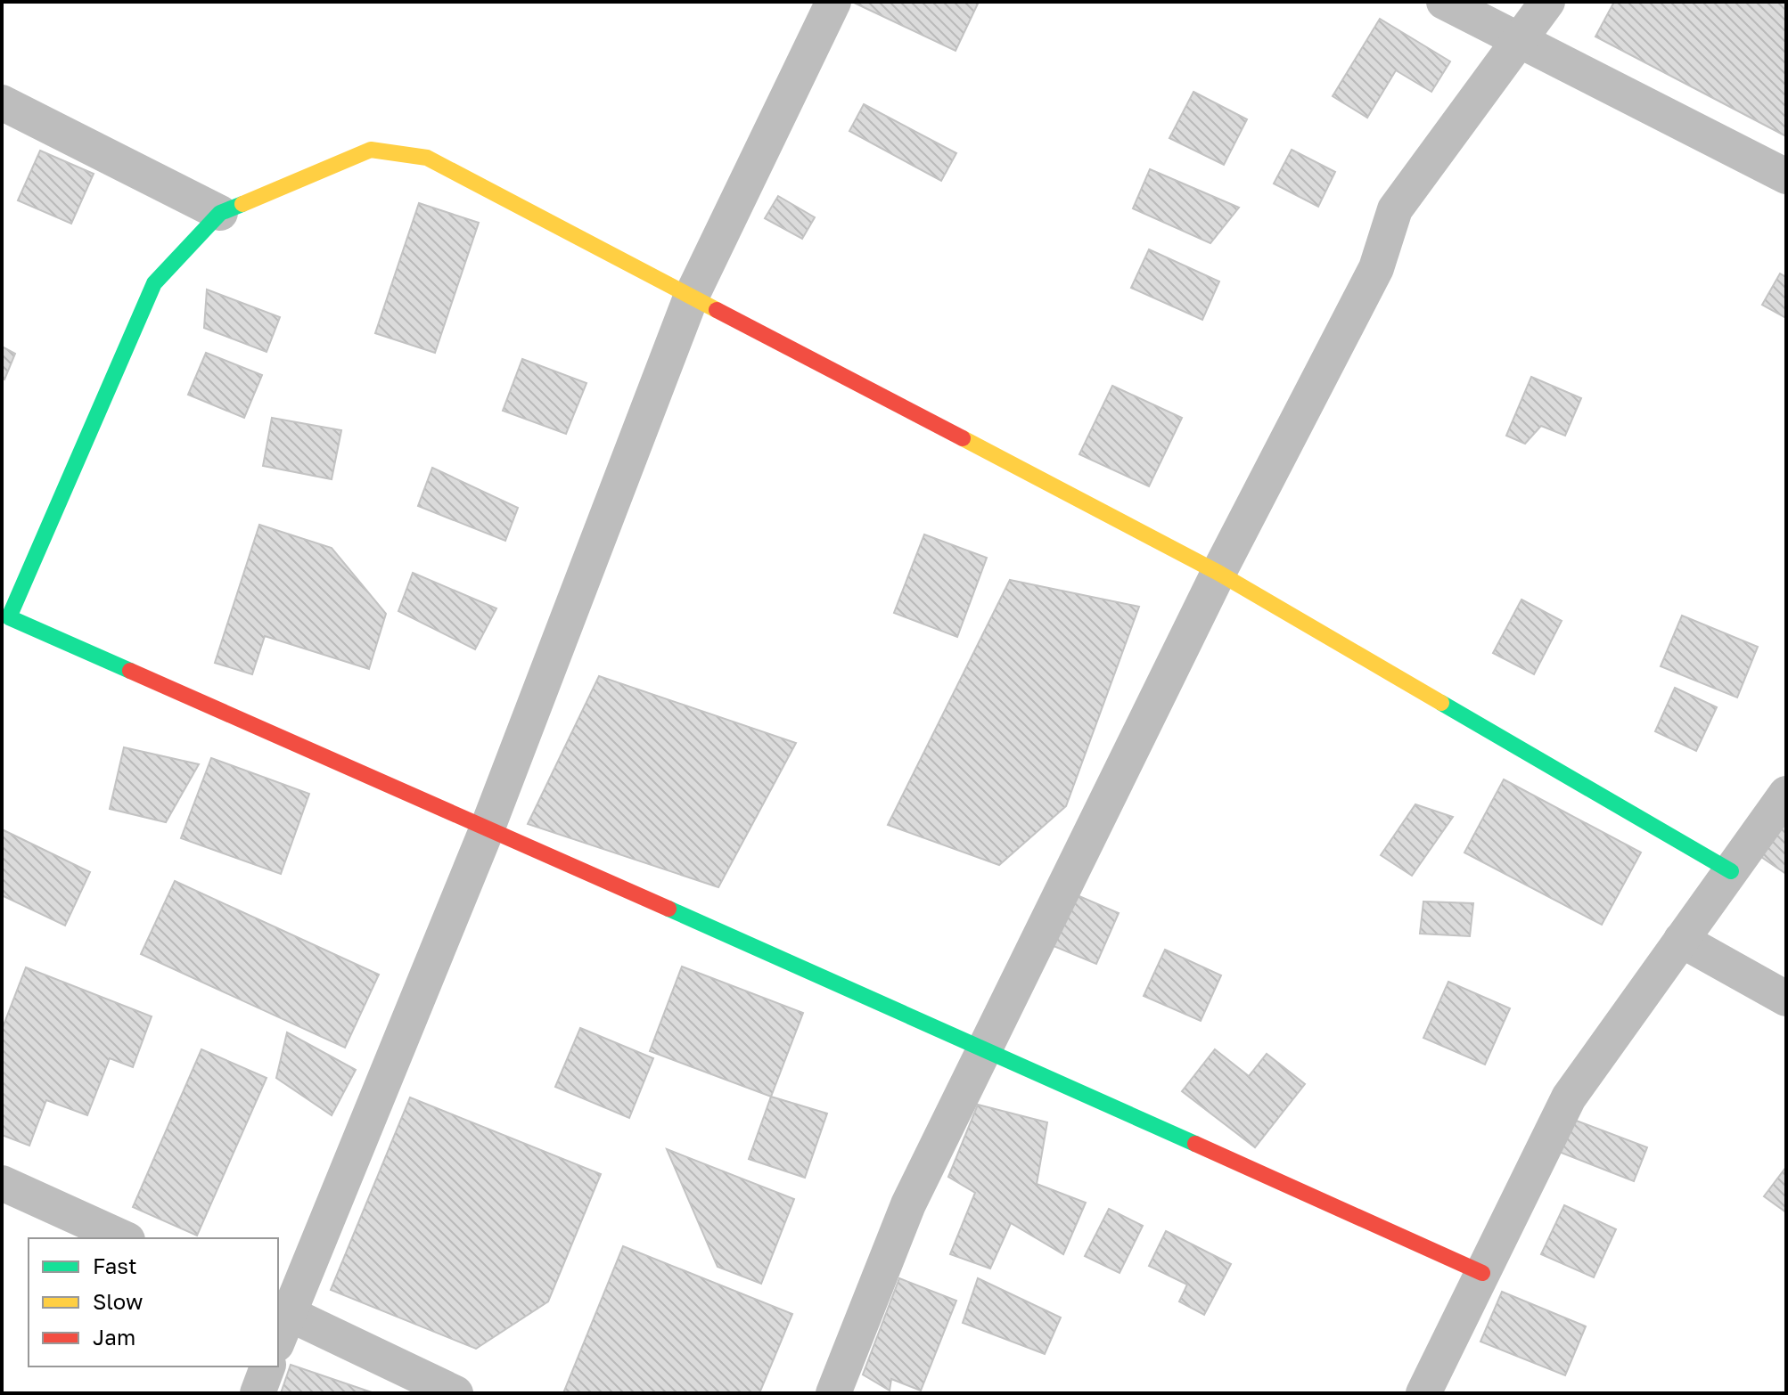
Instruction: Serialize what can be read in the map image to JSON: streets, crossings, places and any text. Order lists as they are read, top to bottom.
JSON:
{
  "legend": ["Fast", "Slow", "Jam"]
}
